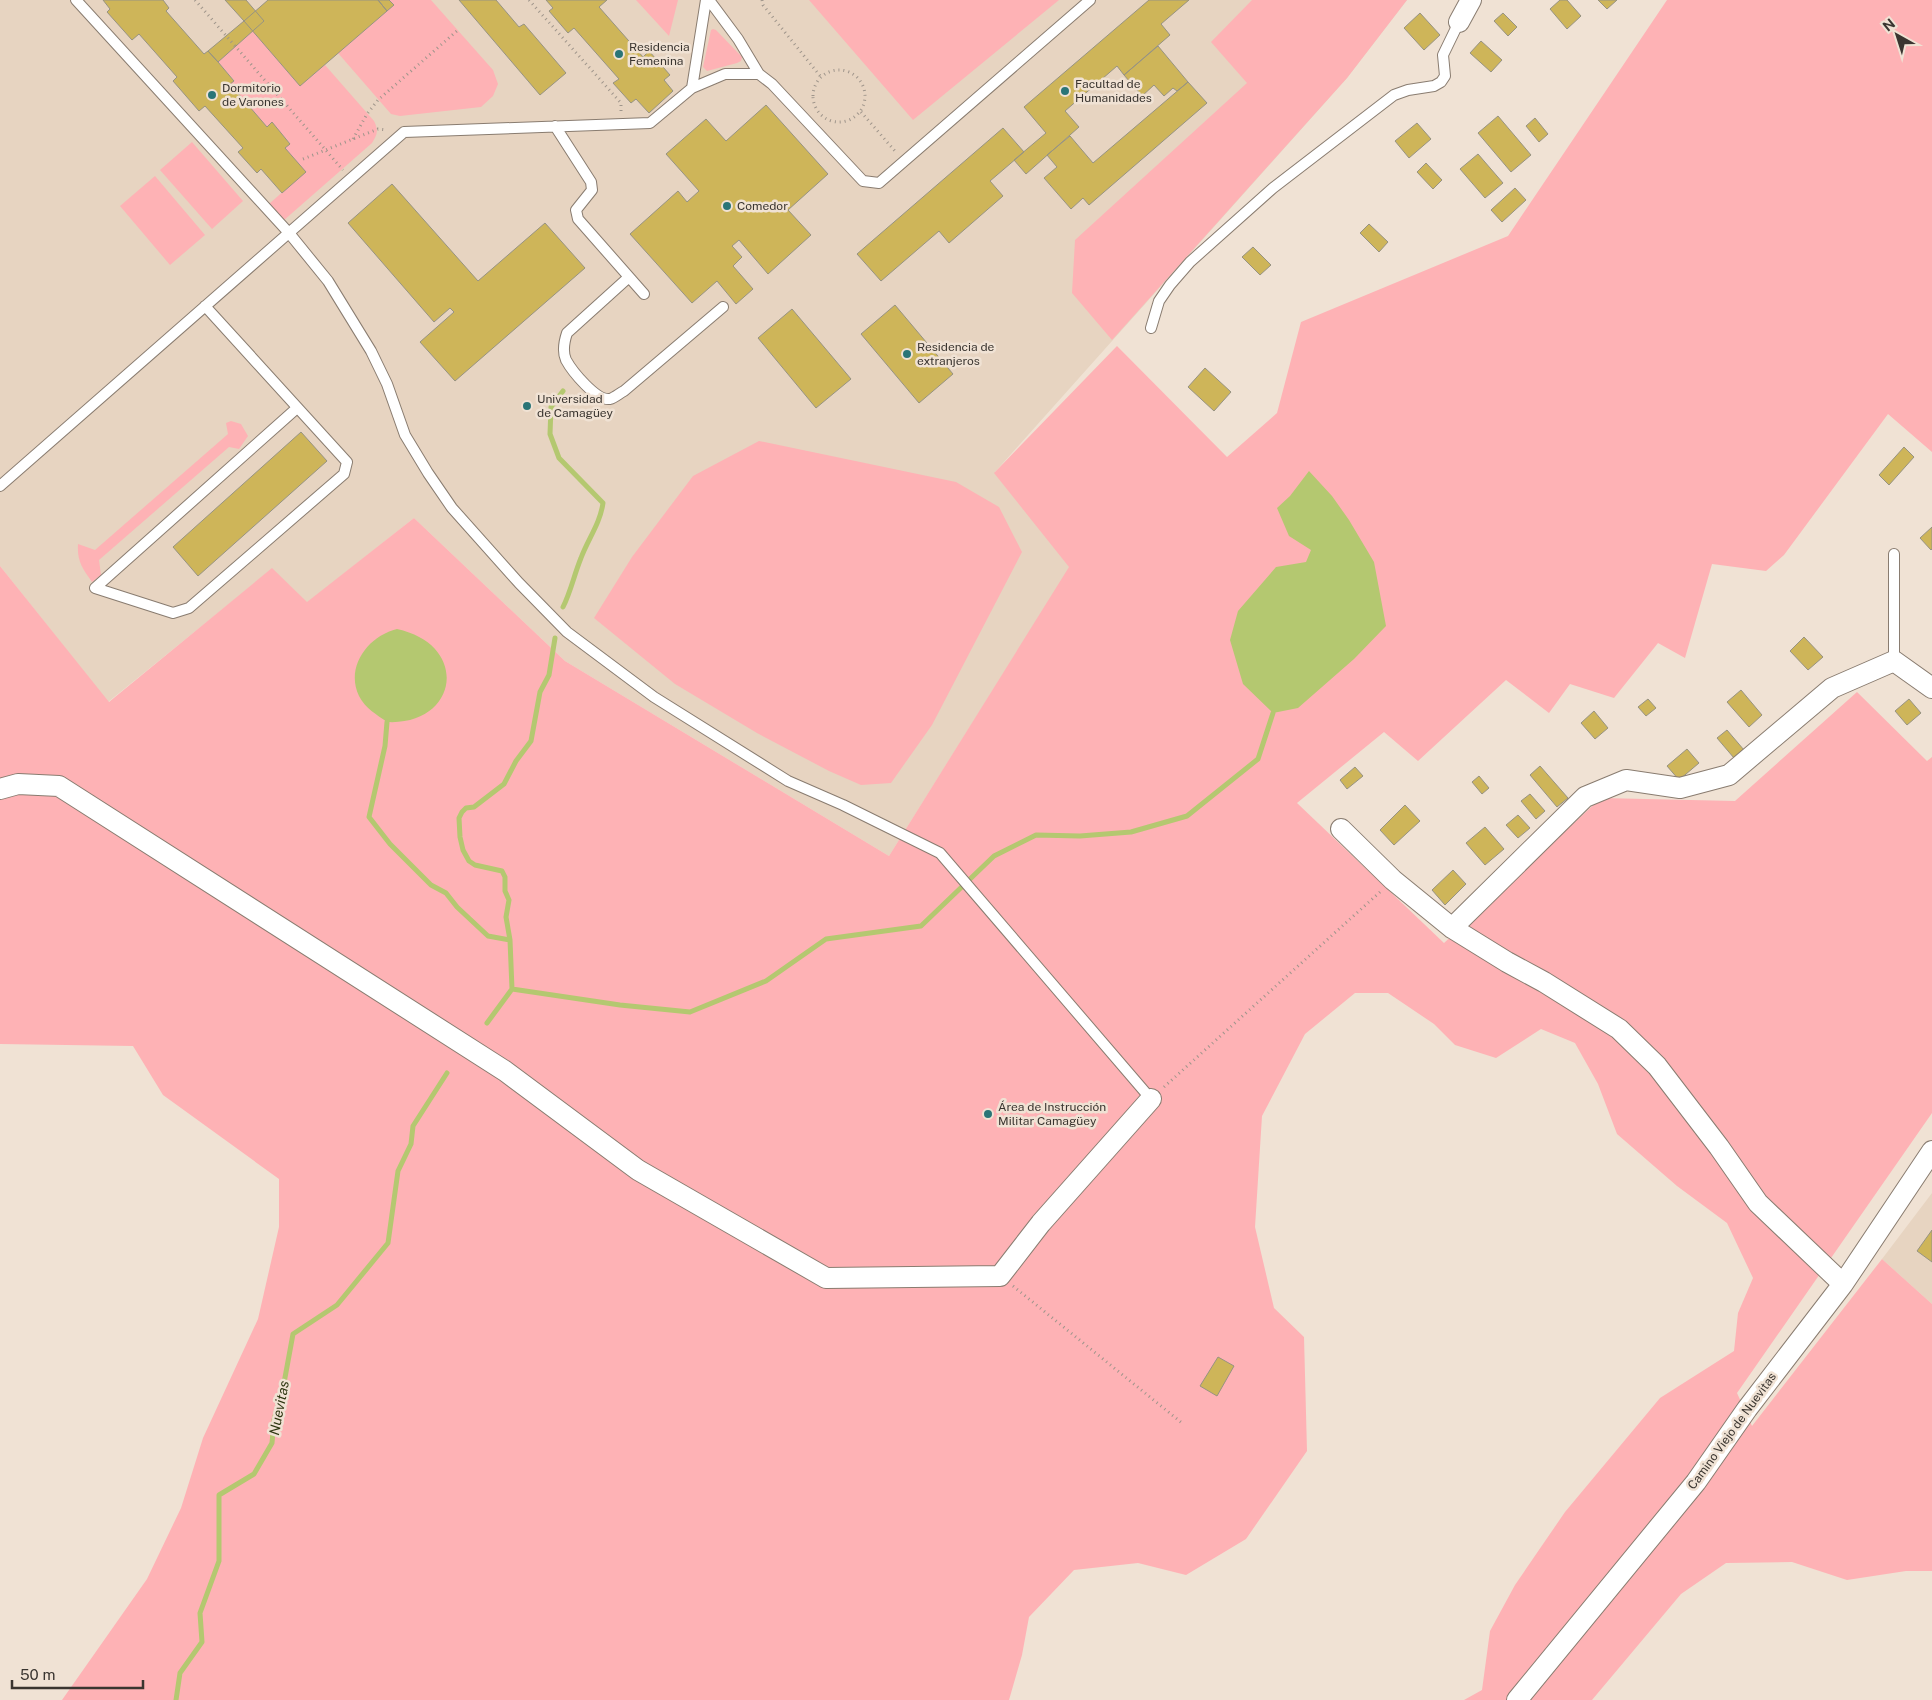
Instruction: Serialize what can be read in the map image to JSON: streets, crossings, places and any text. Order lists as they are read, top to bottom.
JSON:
{
  "streets": {
    "street": ["Camino Viejo de Nuevitas"]
  },
  "water": ["Nuevitas"],
  "places": [
    "Residencia Femenina",
    "Facultad de Humanidades",
    "Dormitorio de Varones",
    "Comedor",
    "Residencia de extranjeros",
    "Universidad de Camagüey",
    "Área de Instrucción Militar Camagüey"
  ],
  "scale_bar": "50 m",
  "north": "top left"
}
